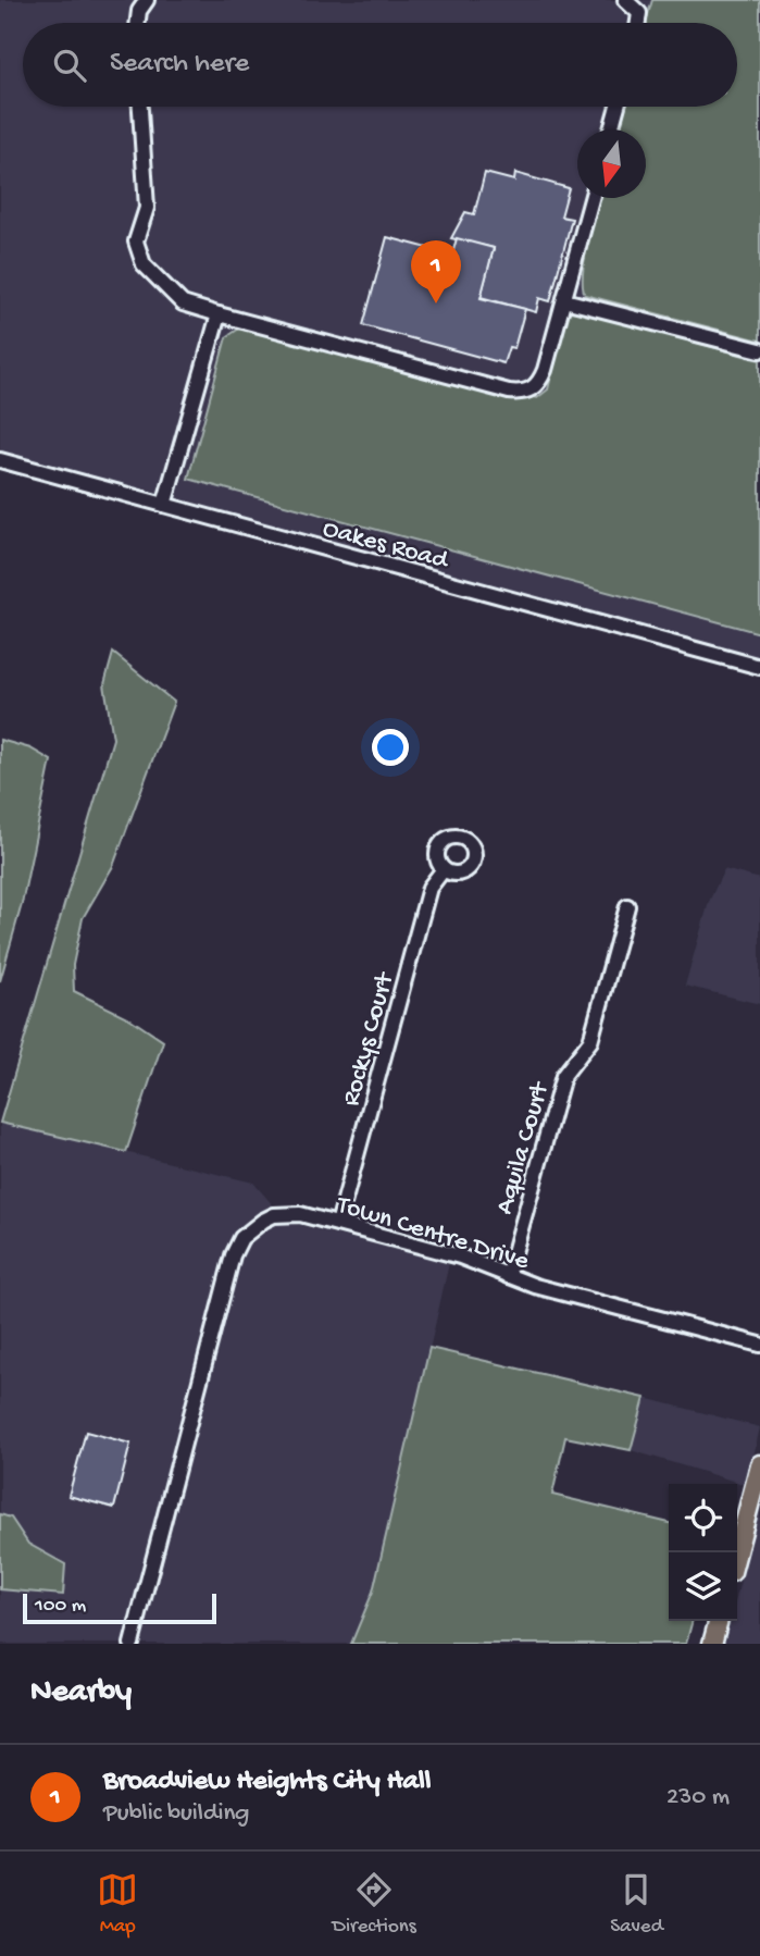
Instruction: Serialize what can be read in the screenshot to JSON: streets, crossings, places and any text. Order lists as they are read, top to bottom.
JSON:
{
  "streets": {
    "street": [
      "Oakes Road",
      "Rockys Court",
      "Aquila Court",
      "Town Centre Drive"
    ]
  },
  "crossings": [
    ["Rockys Court", "Town Centre Drive"],
    ["Aquila Court", "Town Centre Drive"]
  ],
  "scale_bar": "100 m",
  "north": "bottom",
  "page": {
    "search": "Search here",
    "pins": "1",
    "scale": "100 m",
    "heading": "Nearby",
    "list": [
      {
        "mark": "1",
        "name": "Broadview Heights City Hall",
        "note": "Public building",
        "value": "230 m"
      }
    ],
    "nav": ["Map", "Directions", "Saved"]
  }
}
